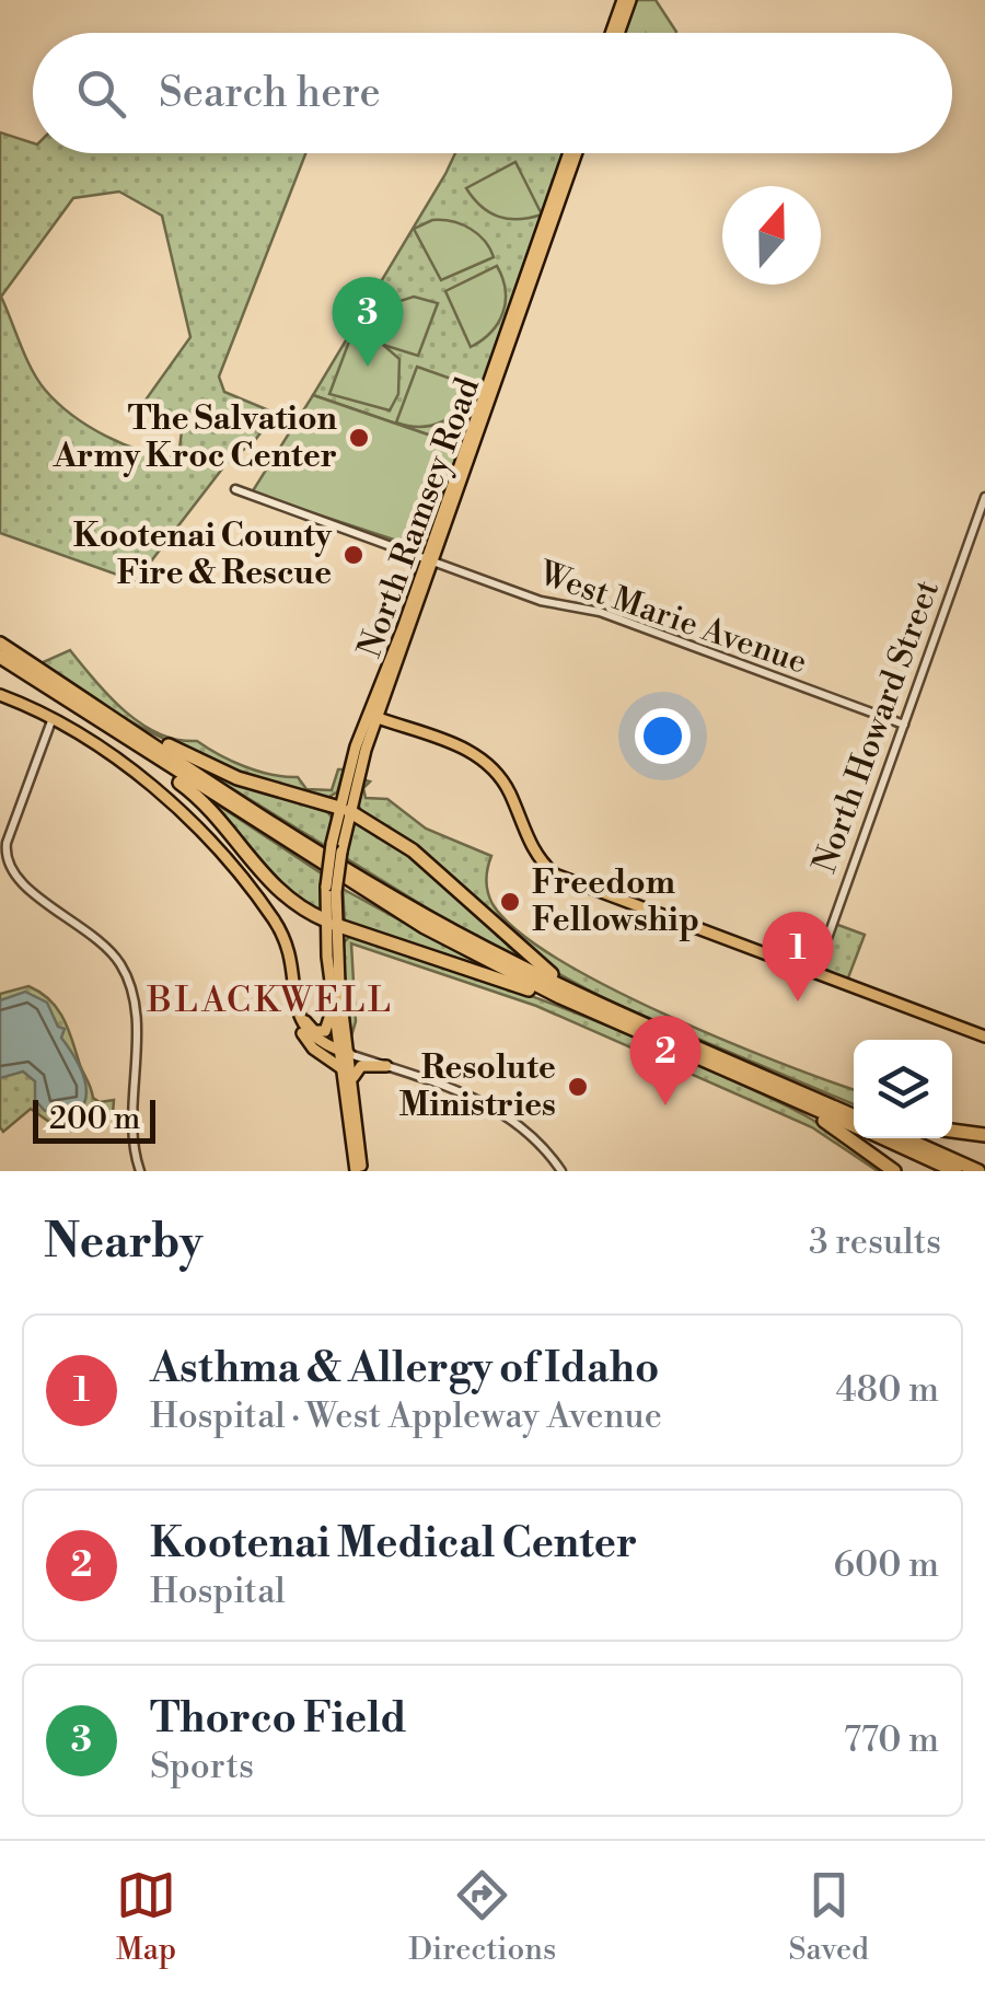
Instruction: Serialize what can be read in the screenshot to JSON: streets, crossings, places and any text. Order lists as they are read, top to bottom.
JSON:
{
  "streets": {
    "main road": ["North Ramsey Road"],
    "street": ["West Marie Avenue", "North Howard Street"]
  },
  "crossings": [
    ["North Ramsey Road", "West Marie Avenue"],
    ["West Marie Avenue", "North Howard Street"]
  ],
  "districts": ["BLACKWELL"],
  "places": [
    "The Salvation Army Kroc Center",
    "Kootenai County Fire & Rescue",
    "Freedom Fellowship",
    "Resolute Ministries"
  ],
  "scale_bar": "200 m",
  "north": "top",
  "page": {
    "search": "Search here",
    "pins": ["3", "1", "2"],
    "scale": "200 m",
    "heading": ["Nearby", "3 results"],
    "list": [
      {
        "mark": "1",
        "name": "Asthma & Allergy of Idaho",
        "note": "Hospital · West Appleway Avenue",
        "value": "480 m"
      },
      {
        "mark": "2",
        "name": "Kootenai Medical Center",
        "note": "Hospital",
        "value": "600 m"
      },
      {
        "mark": "3",
        "name": "Thorco Field",
        "note": "Sports",
        "value": "770 m"
      }
    ],
    "nav": ["Map", "Directions", "Saved"]
  }
}
